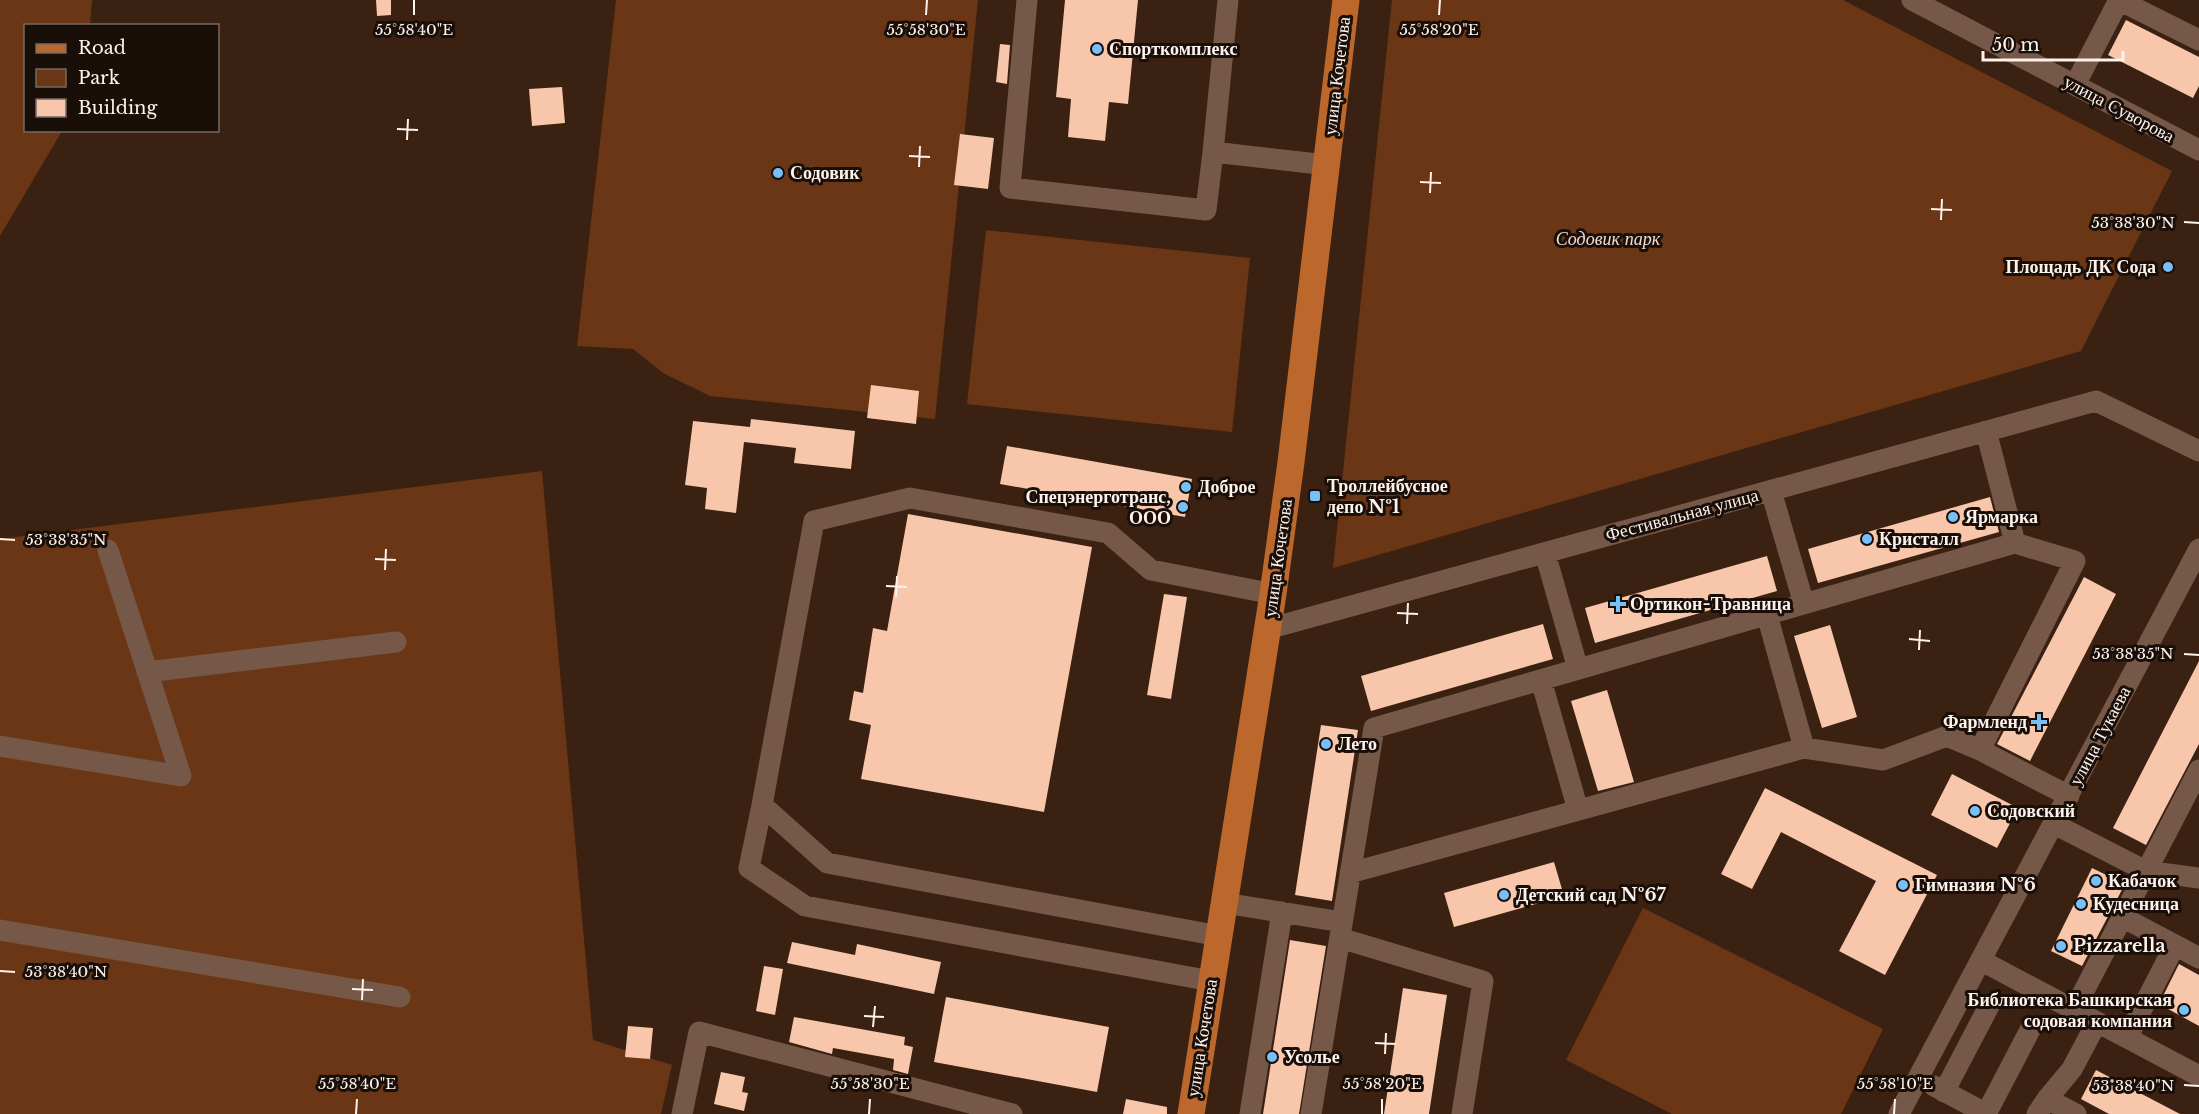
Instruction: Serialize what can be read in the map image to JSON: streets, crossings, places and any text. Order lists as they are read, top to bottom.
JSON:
{
  "streets": {
    "main road": ["улица Кочетова"],
    "street": ["улица Суворова", "Фестивальная улица", "улица Тукаева"]
  },
  "crossings": [
    ["улица Кочетова", "Фестивальная улица"]
  ],
  "parks": ["Содовик парк"],
  "places": {
    "other": [
      "Спорткомплекс",
      "Содовик",
      "Площадь ДК Сода",
      "Доброе",
      "Спецэнерготранс, ООО",
      "Ярмарка",
      "Кристалл",
      "Лето",
      "Содовский",
      "Кабачок",
      "Гимназия №6",
      "Детский сад №67",
      "Кудесница",
      "Pizzarella",
      "Библиотека Башкирская содовая компания",
      "Усолье"
    ],
    "transit": ["Троллейбусное депо №1"],
    "health": ["Ортикон-Травница", "Фармленд"]
  },
  "legend": ["Road", "Park", "Building"],
  "scale_bar": "50 m",
  "coordinates": [
    "55°58'40\"E",
    "55°58'30\"E",
    "55°58'20\"E",
    "53°38'30\"N",
    "53°38'35\"N",
    "53°38'40\"N",
    "55°58'10\"E"
  ]
}
